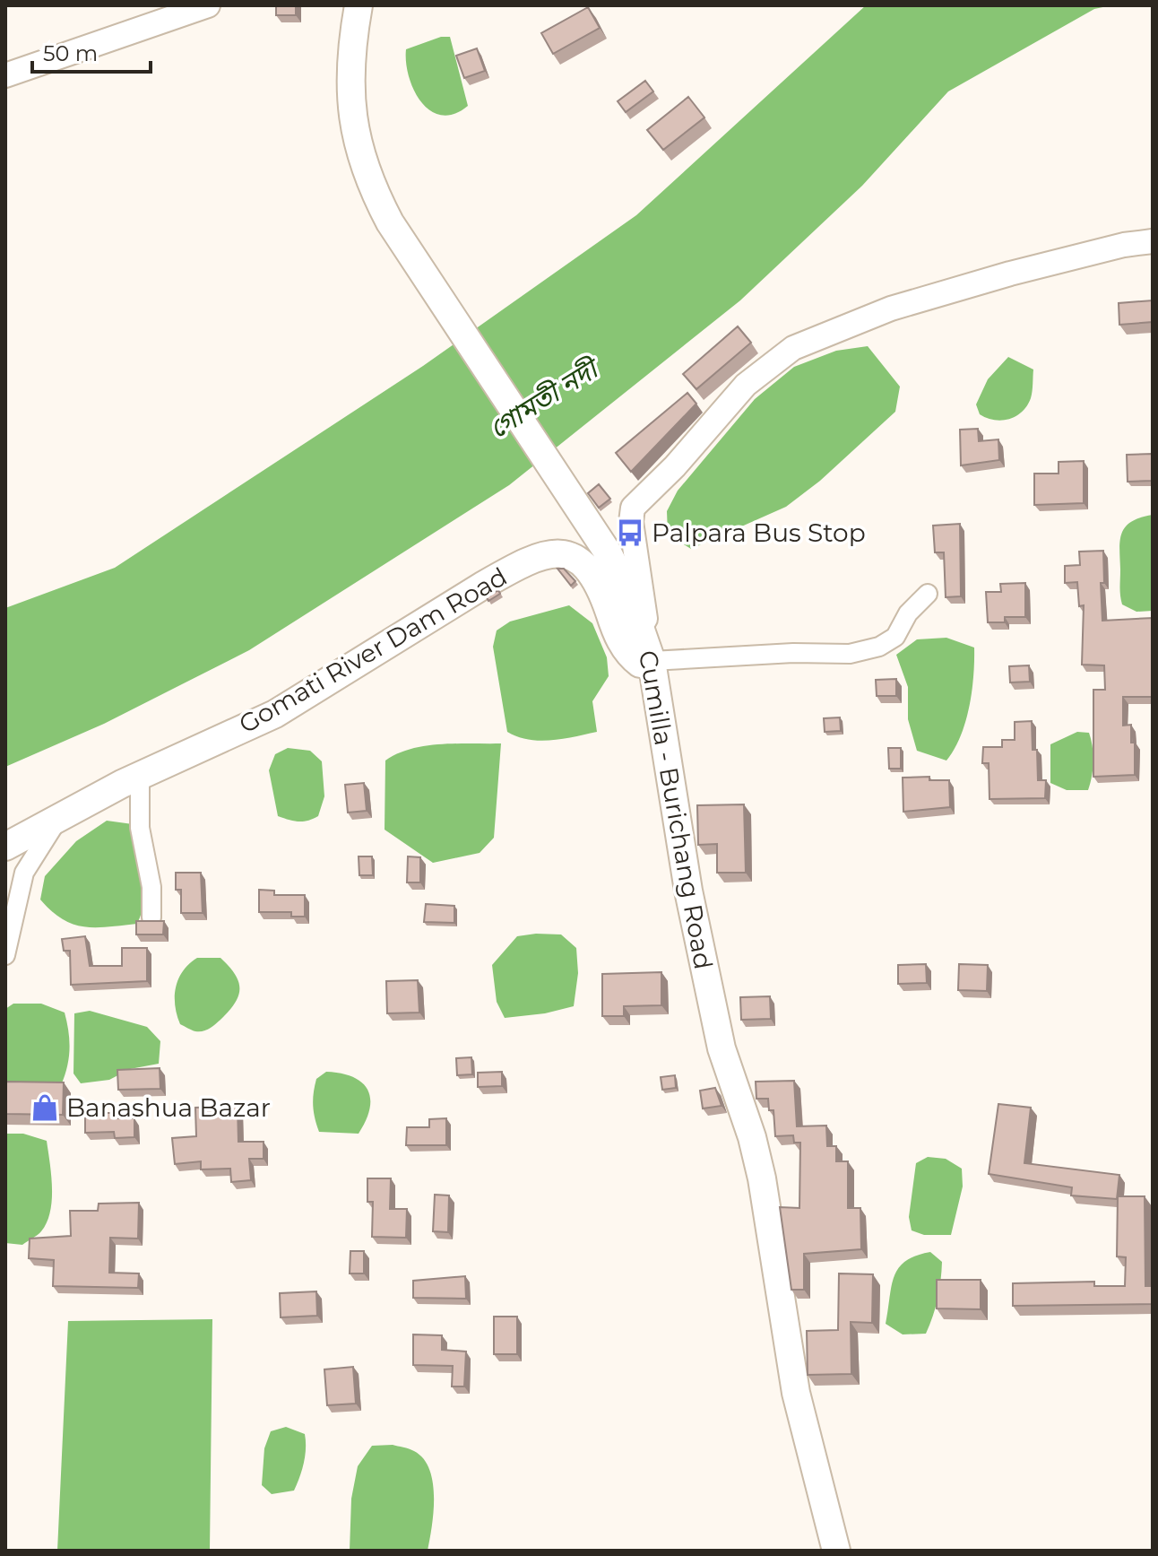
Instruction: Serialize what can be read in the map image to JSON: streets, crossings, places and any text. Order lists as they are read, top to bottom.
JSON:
{
  "streets": {
    "main road": ["Gomati River Dam Road", "Cumilla - Burichang Road"]
  },
  "crossings": [
    ["Gomati River Dam Road", "Cumilla - Burichang Road"]
  ],
  "water": ["গোমতী নদী"],
  "places": {
    "bus stop": ["Palpara Bus Stop"],
    "shop": ["Banashua Bazar"]
  },
  "scale_bar": "50 m"
}
